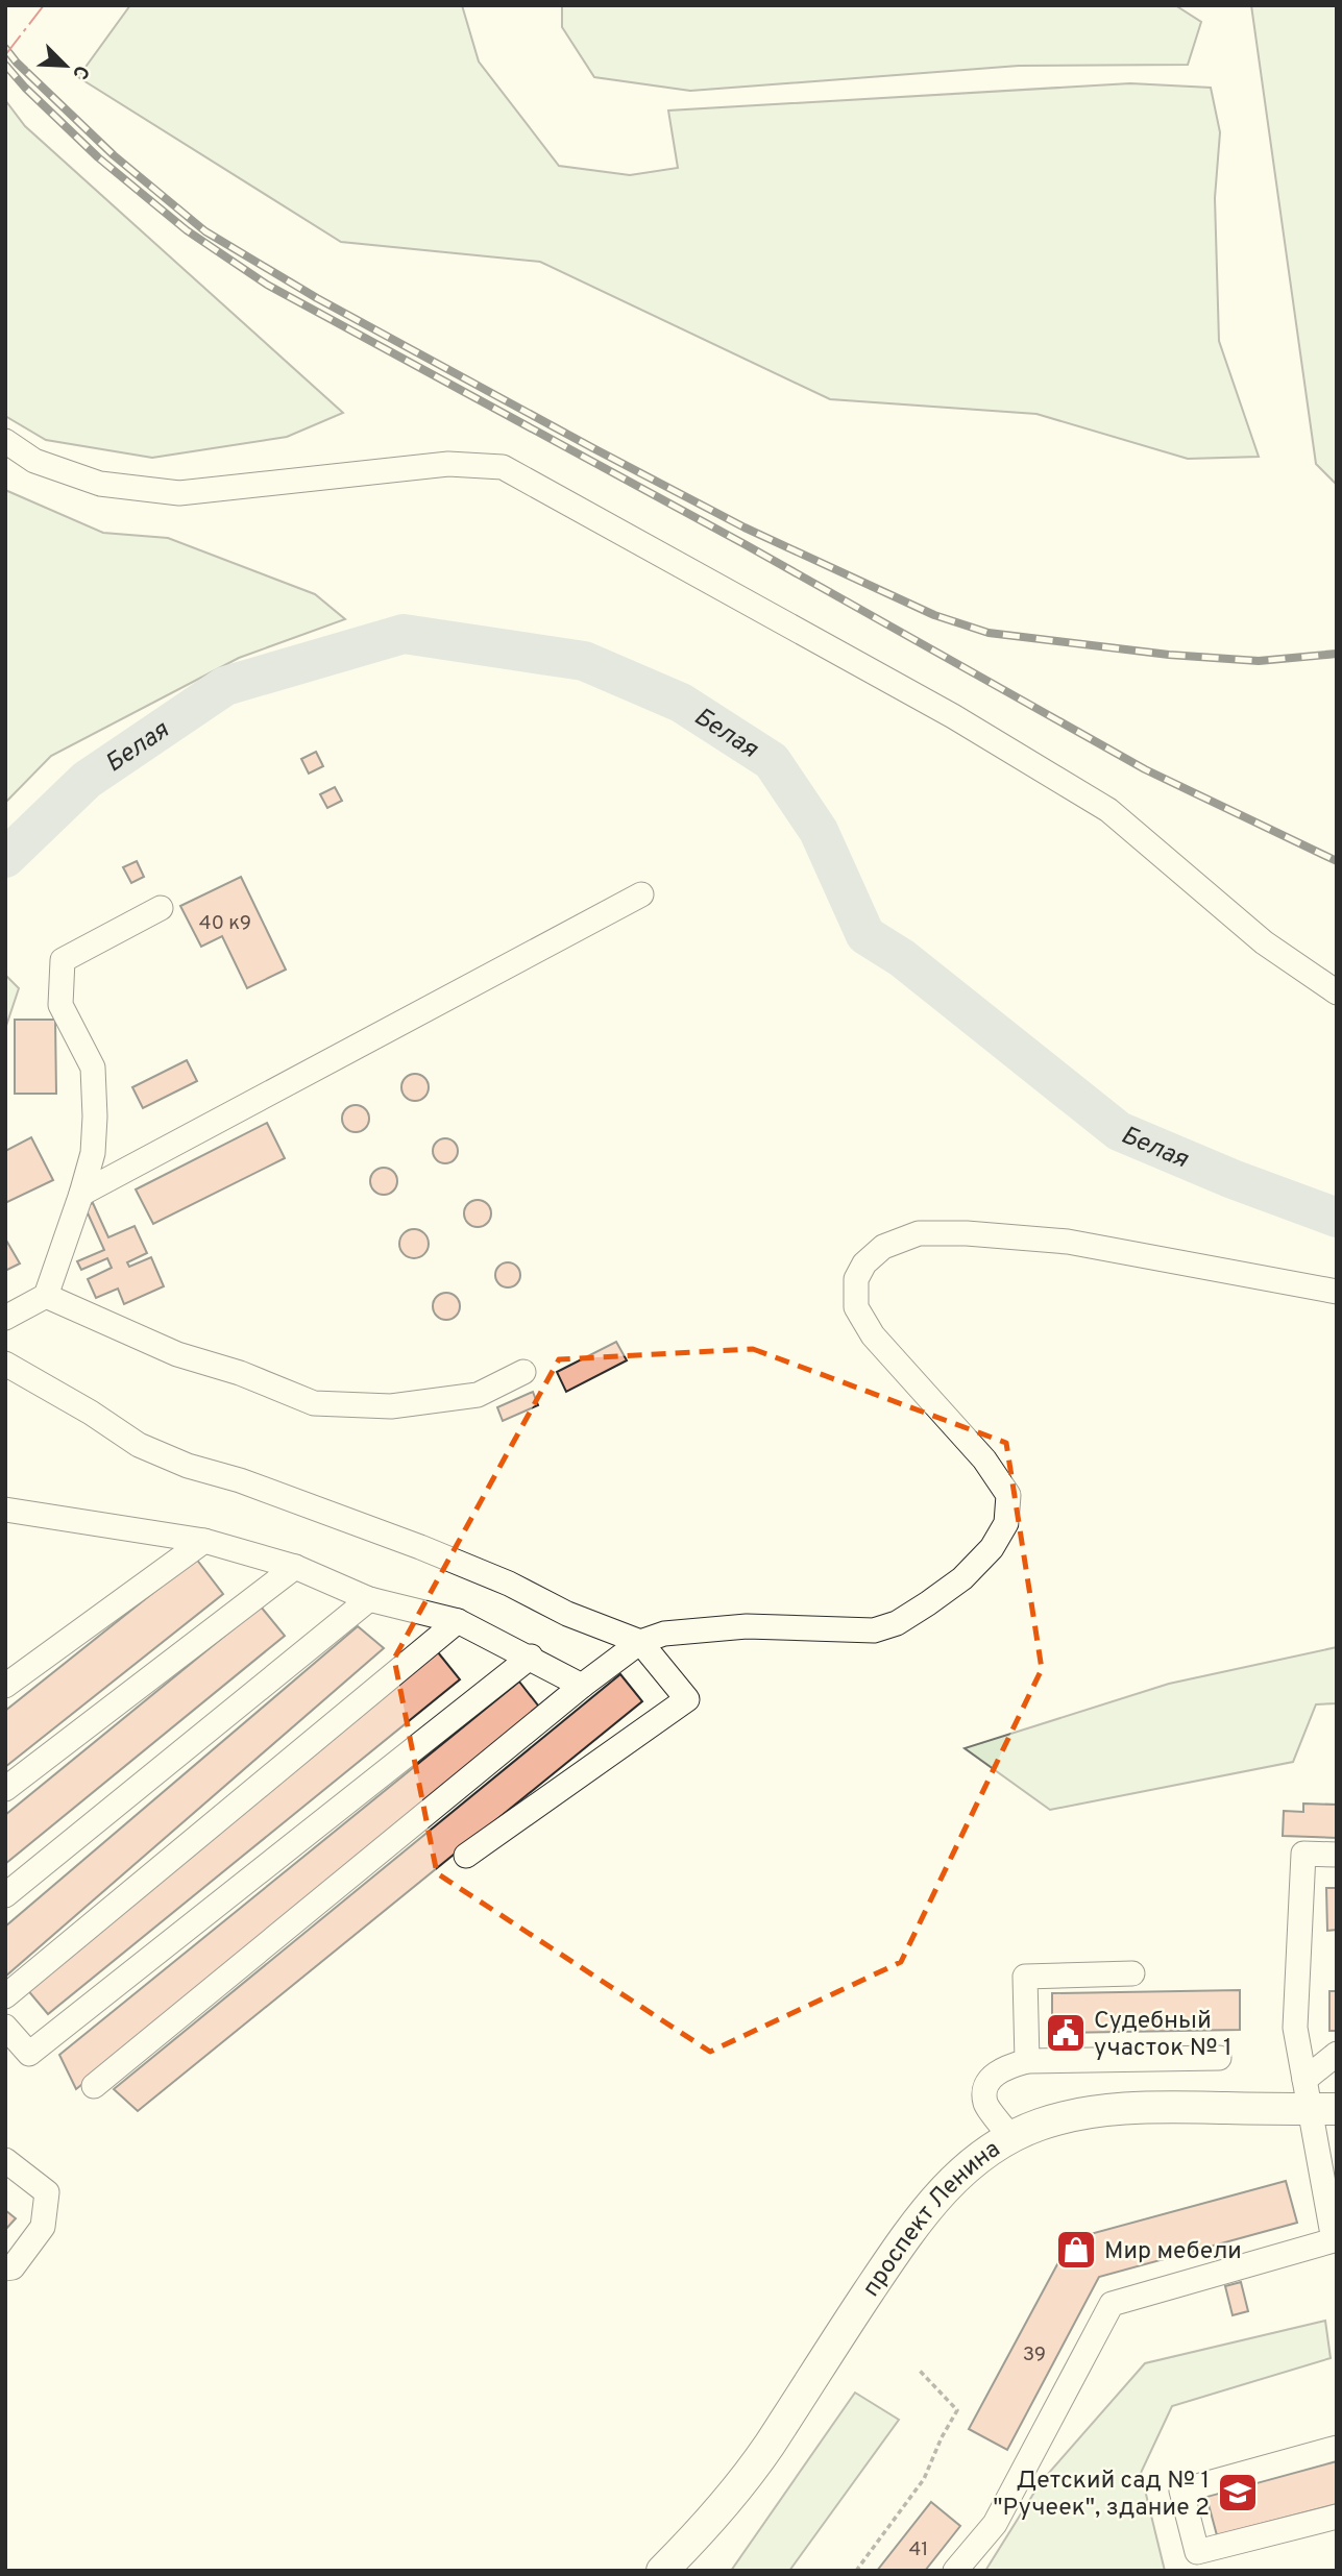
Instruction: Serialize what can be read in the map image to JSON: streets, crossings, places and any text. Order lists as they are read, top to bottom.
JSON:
{
  "streets": {
    "main road": ["проспект Ленина"]
  },
  "water": ["Белая"],
  "places": {
    "public building": ["Судебный участок № 1"],
    "shop": ["Мир мебели"],
    "school or university": ["Детский сад № 1 \"Ручеек\", здание 2"]
  },
  "house_numbers": ["40 к9", "39", "41"],
  "north": "bottom right"
}
